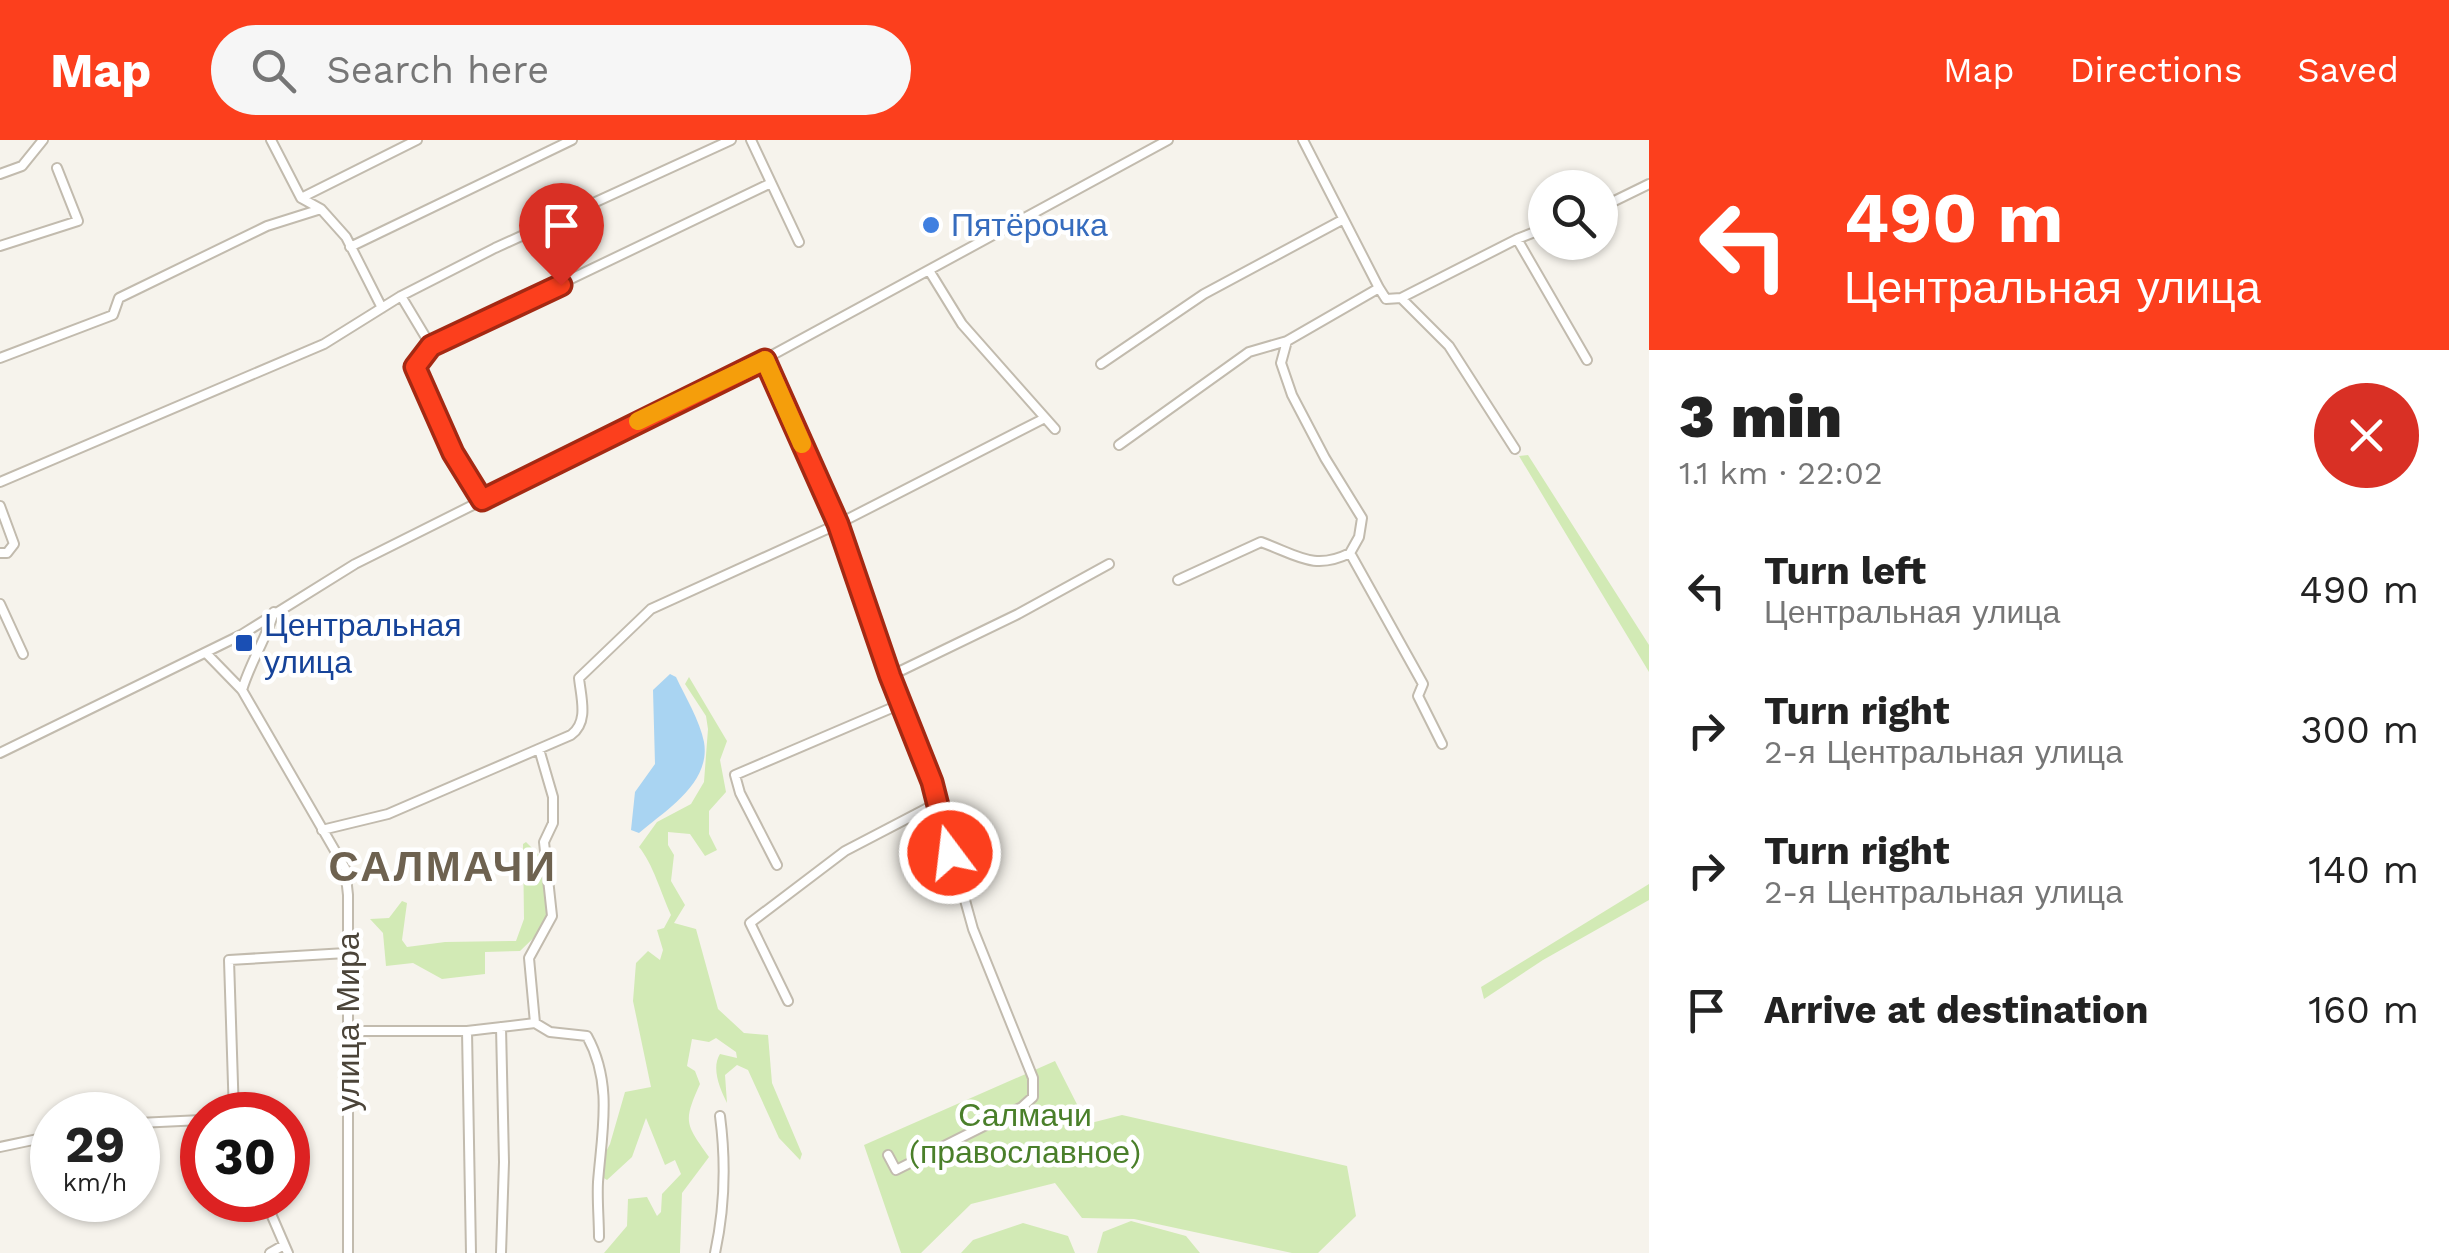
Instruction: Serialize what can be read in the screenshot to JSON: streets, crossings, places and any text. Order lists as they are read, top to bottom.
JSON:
{
  "streets": {
    "street": ["улица Мира"]
  },
  "districts": ["САЛМАЧИ"],
  "parks": ["Салмачи (православное)"],
  "places": {
    "other": ["Пятёрочка"],
    "transit": ["Центральная улица"]
  },
  "page": {
    "header": "Map",
    "search": "Search here",
    "nav": ["Map", "Directions", "Saved"],
    "turn": ["490 m", "Центральная улица"],
    "heading": ["3 min", "1.1 km · 22:02"],
    "list": [
      {
        "name": "Turn left",
        "note": "Центральная улица",
        "value": "490 m"
      },
      {
        "name": "Turn right",
        "note": "2-я Центральная улица",
        "value": "300 m"
      },
      {
        "name": "Turn right",
        "note": "2-я Центральная улица",
        "value": "140 m"
      },
      {
        "name": "Arrive at destination",
        "value": "160 m"
      }
    ],
    "speed": "29 km/h",
    "limit": "30"
  }
}
